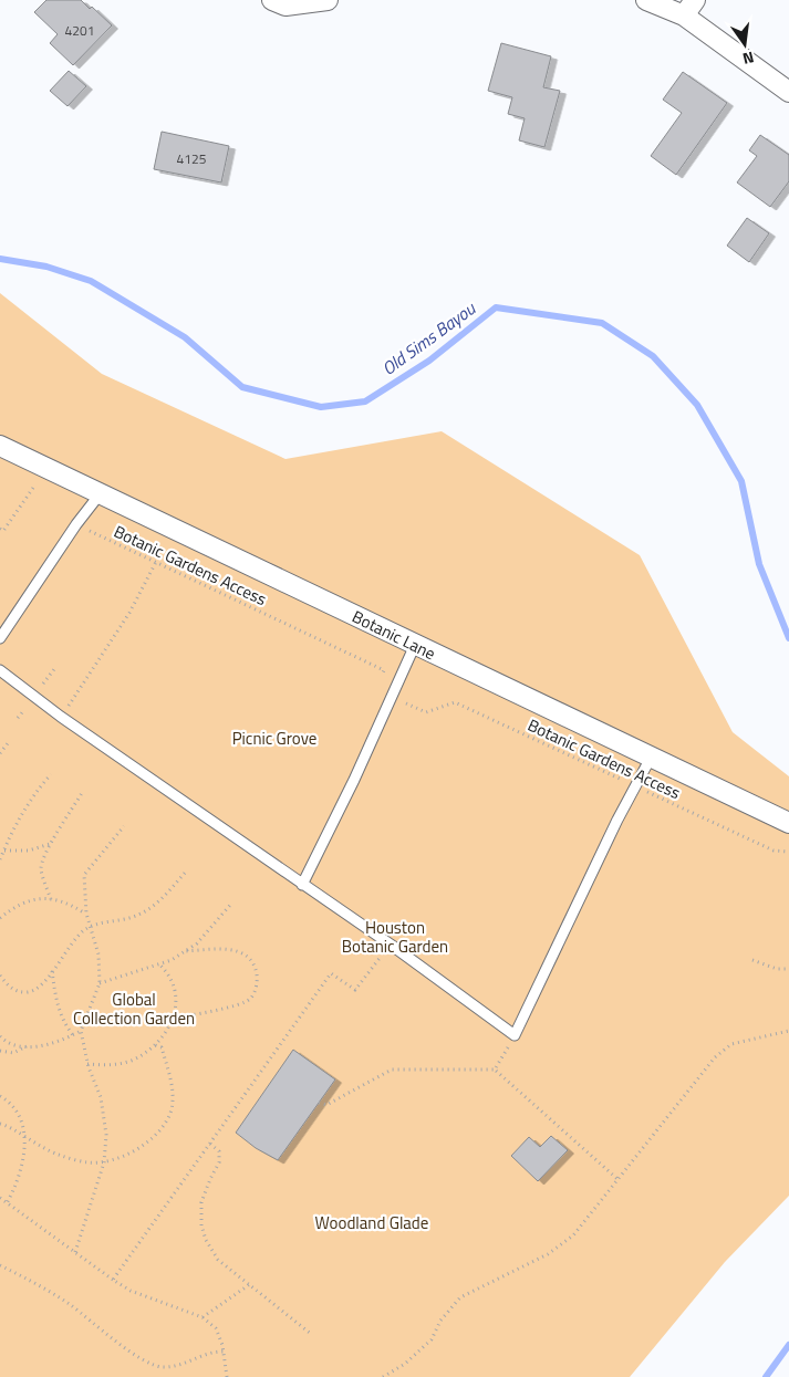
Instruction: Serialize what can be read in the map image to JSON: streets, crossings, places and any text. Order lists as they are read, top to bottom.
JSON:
{
  "streets": {
    "street": ["Botanic Lane"],
    "path": ["Botanic Gardens Access"]
  },
  "water": ["Old Sims Bayou"],
  "parks": [
    "Picnic Grove",
    "Houston Botanic Garden",
    "Global Collection Garden",
    "Woodland Glade"
  ],
  "house_numbers": ["4201", "4125"],
  "north": "bottom"
}
